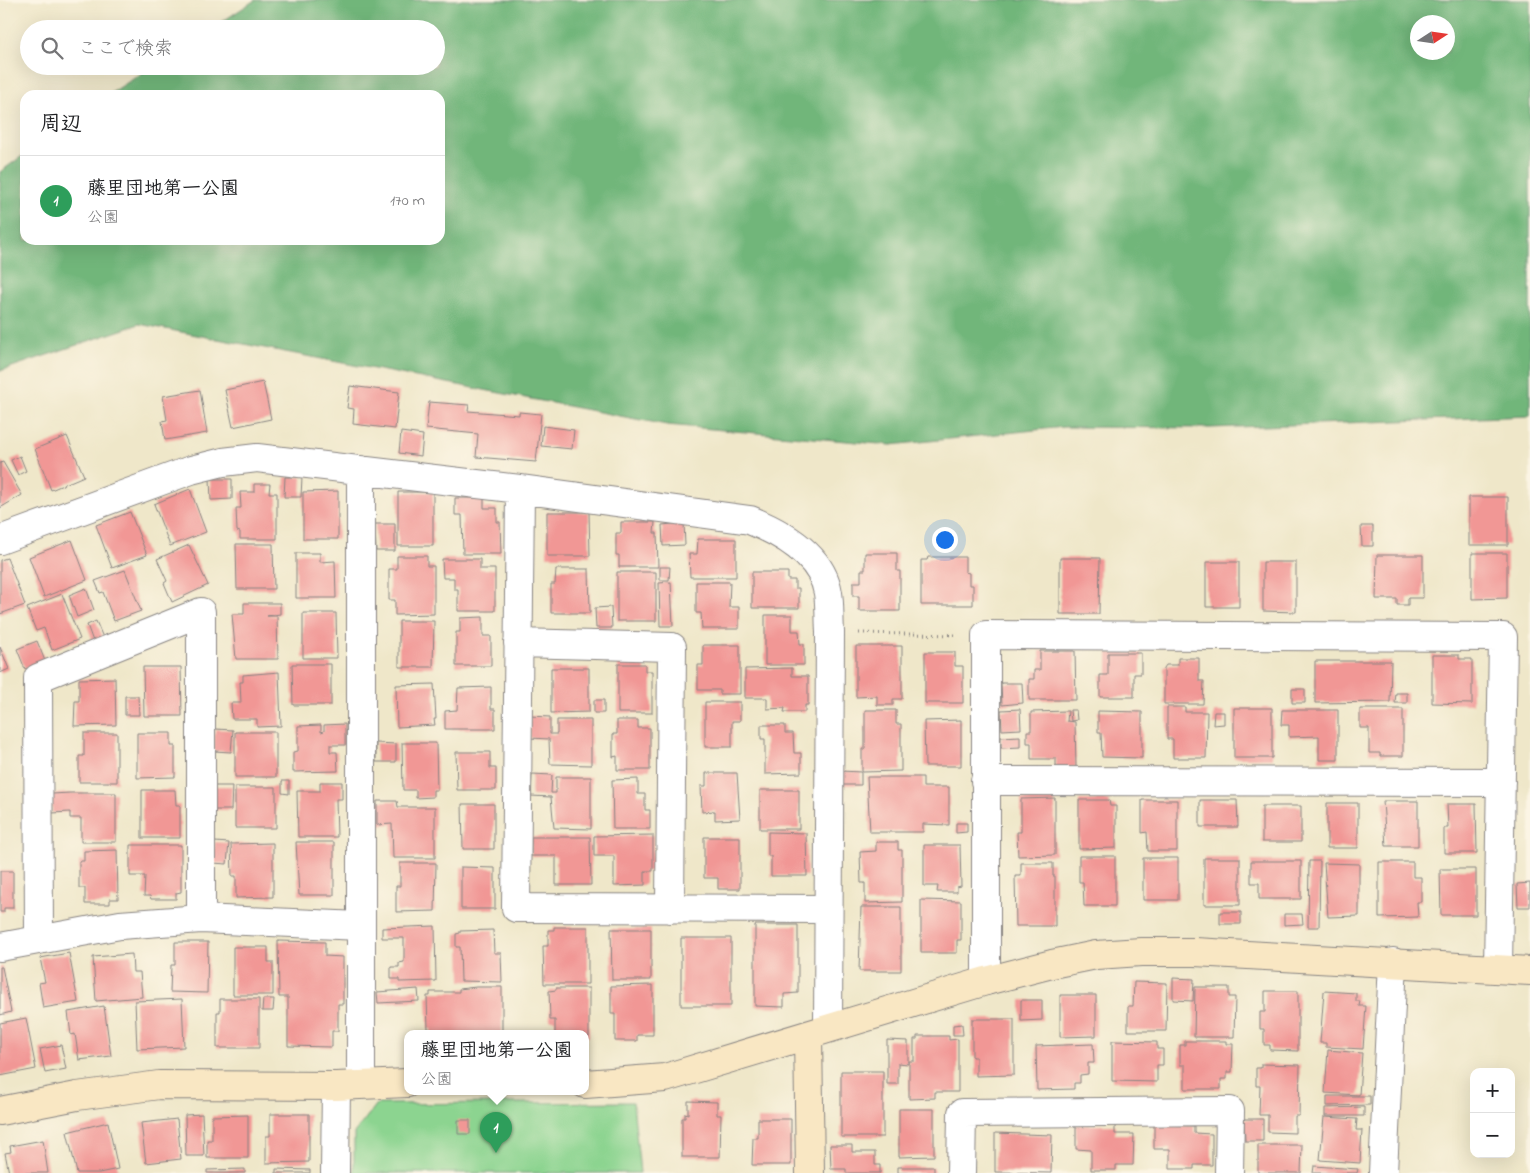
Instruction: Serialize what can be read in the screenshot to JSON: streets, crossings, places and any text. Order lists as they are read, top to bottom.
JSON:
{
  "north": "right",
  "page": {
    "search": "ここで検索",
    "heading": "周辺",
    "list": [
      {
        "mark": "1",
        "name": "藤里団地第一公園",
        "note": "公園",
        "value": "170 m"
      }
    ],
    "popup": ["藤里団地第一公園", "公園"],
    "map_buttons": ["+", "−"],
    "pins": "1"
  }
}
